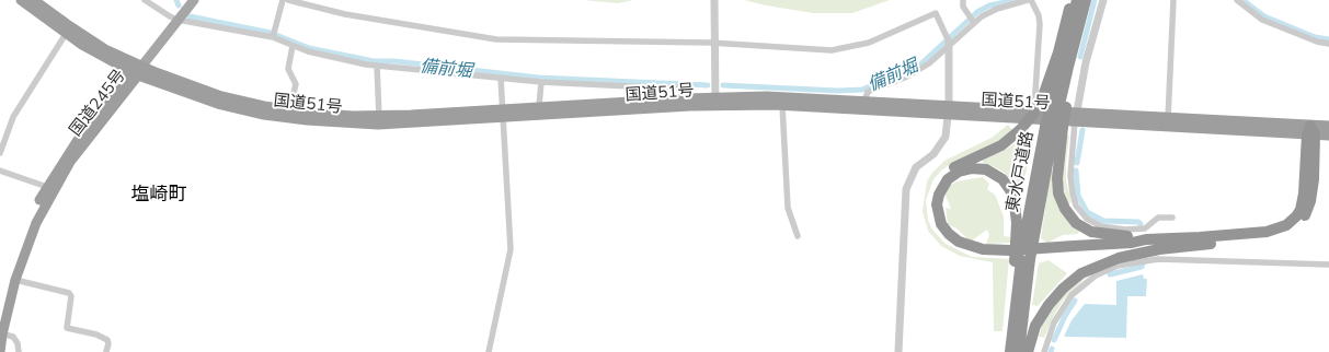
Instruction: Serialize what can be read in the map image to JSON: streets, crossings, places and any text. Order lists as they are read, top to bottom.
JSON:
{
  "streets": {
    "highway": ["国道51号", "国道245号", "東水戸道路"]
  },
  "crossings": [
    ["国道51号", "国道245号"]
  ],
  "districts": ["塩崎町"],
  "water": ["備前堀"]
}
